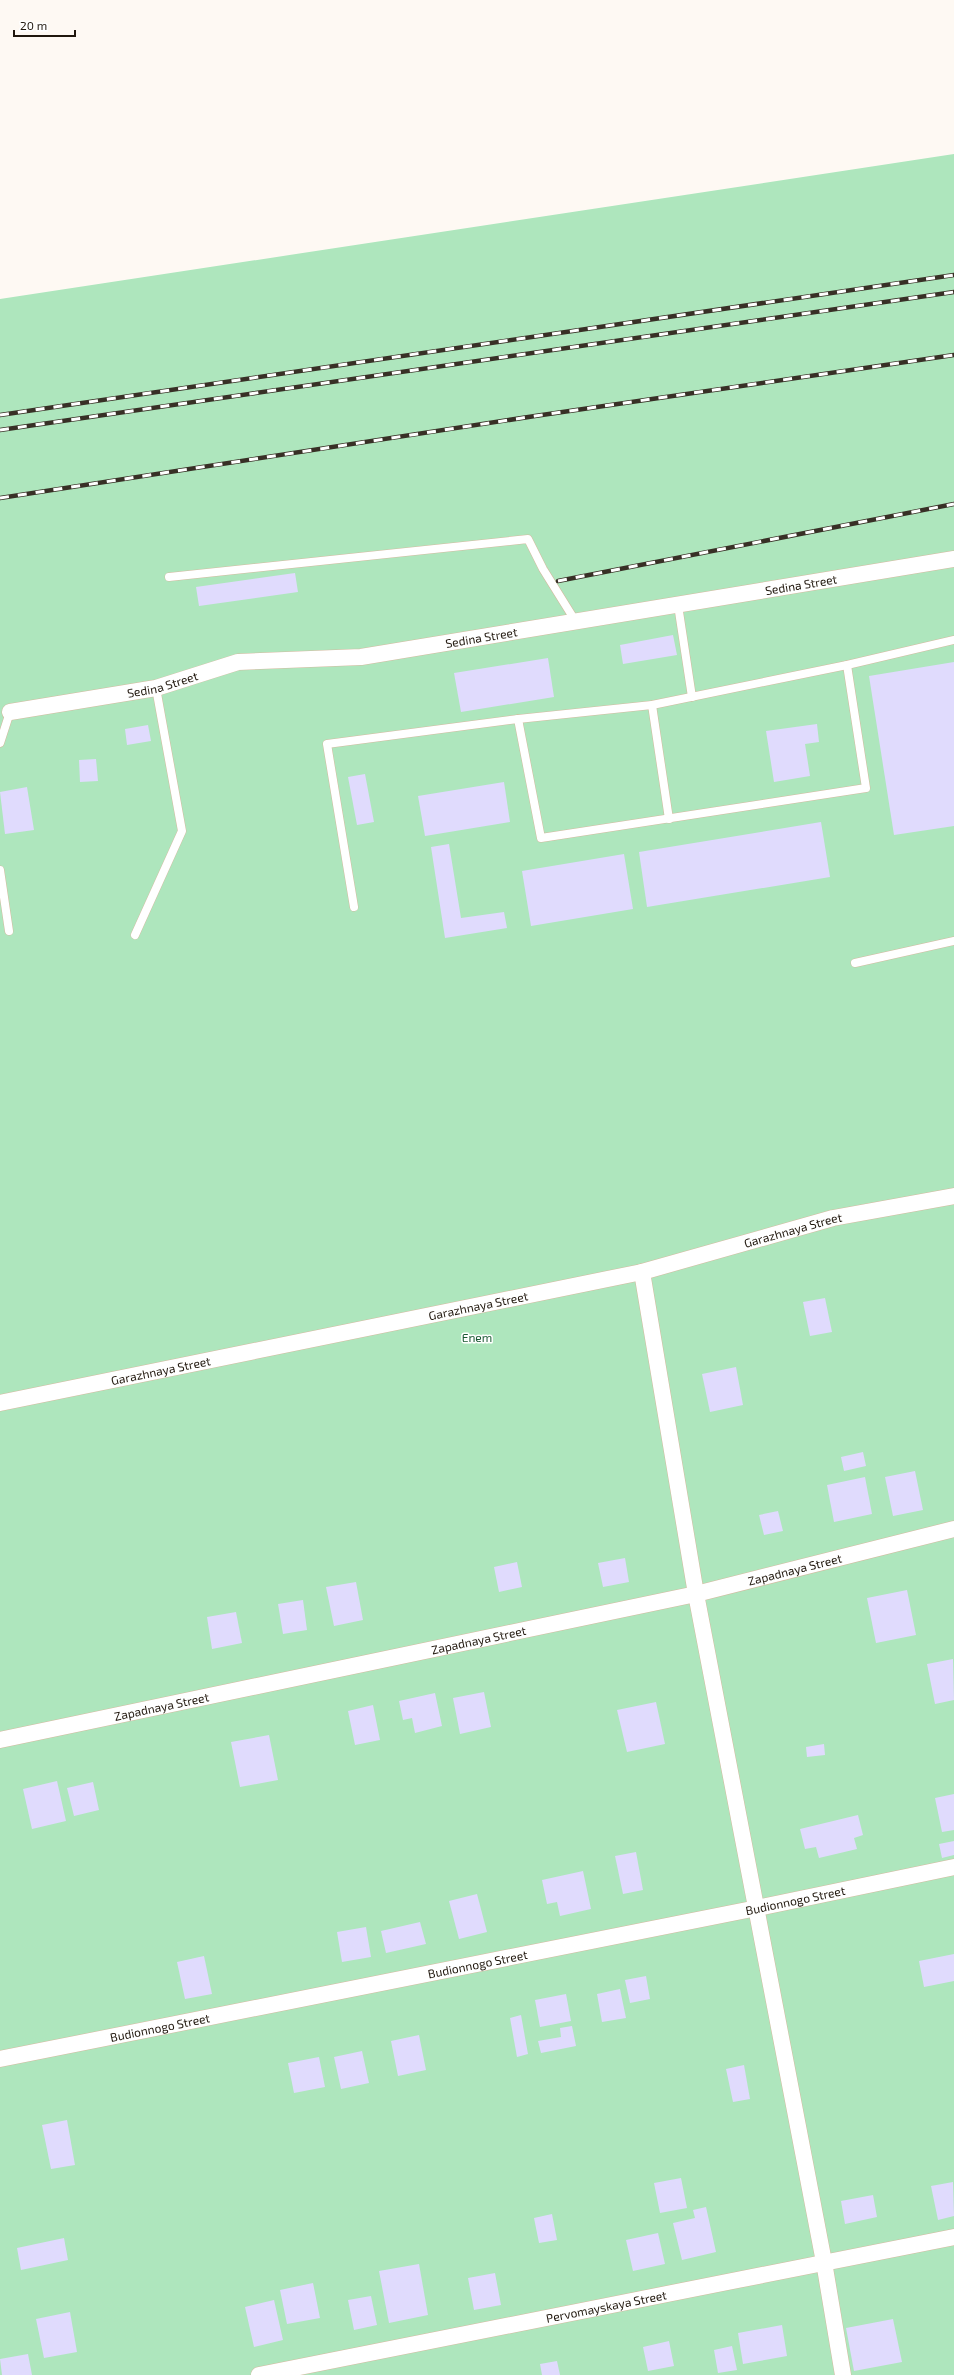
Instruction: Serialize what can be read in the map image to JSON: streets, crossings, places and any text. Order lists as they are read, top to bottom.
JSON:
{
  "streets": {
    "street": [
      "Sedina Street",
      "Garazhnaya Street",
      "Zapadnaya Street",
      "Budionnogo Street",
      "Pervomayskaya Street"
    ]
  },
  "parks": ["Enem"],
  "scale_bar": "20 m"
}
